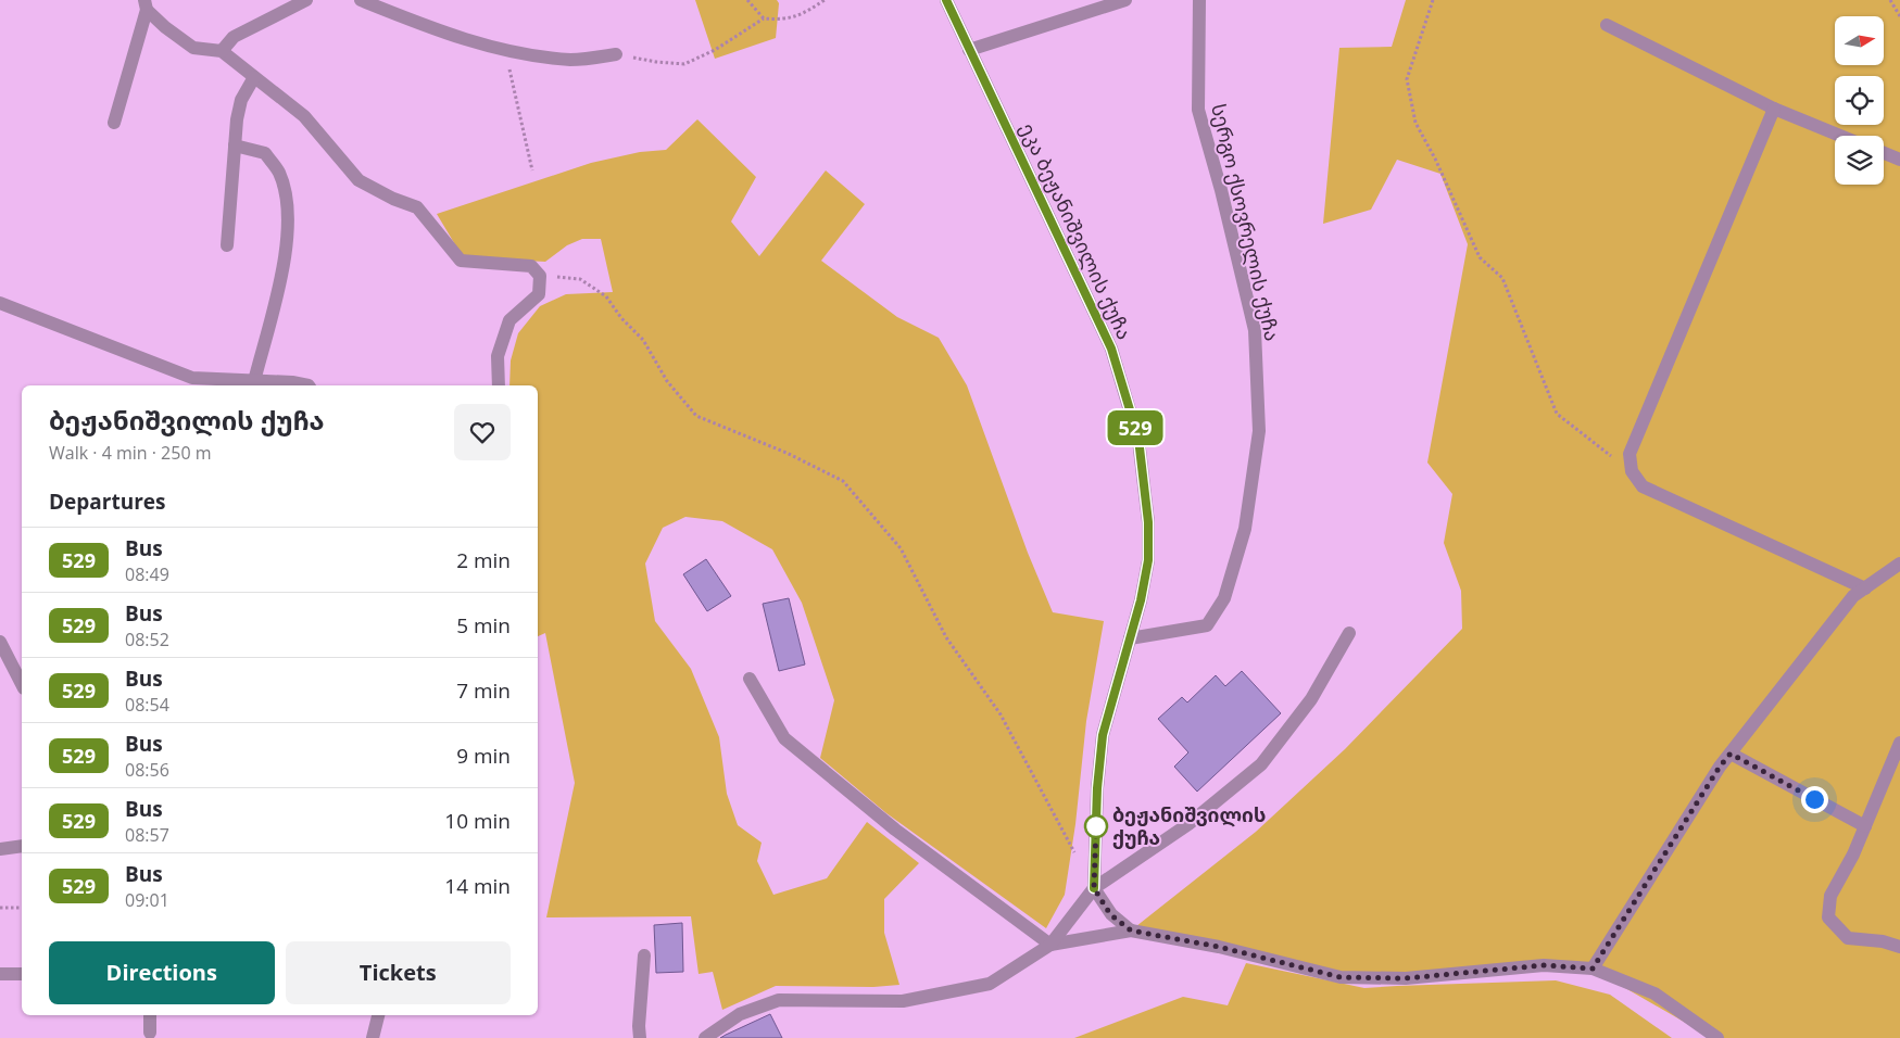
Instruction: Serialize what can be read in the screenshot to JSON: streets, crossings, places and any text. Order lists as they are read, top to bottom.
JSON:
{
  "streets": {
    "street": ["სერგო ქსოვრელის ქუჩა", "ეკა ბეჟანიშვილის ქუჩა"]
  },
  "crossings": [
    ["სერგო ქსოვრელის ქუჩა", "ეკა ბეჟანიშვილის ქუჩა"]
  ],
  "places": ["ბეჟანიშვილის ქუჩა"],
  "lines": ["bus line 529"],
  "north": "right",
  "page": {
    "on_map": "529",
    "heading": [
      ["ბეჟანიშვილის ქუჩა", "Walk · 4 min · 250 m"],
      "Departures"
    ],
    "list": [
      {
        "mark": "529",
        "name": "Bus",
        "note": "08:49",
        "value": "2 min"
      },
      {
        "mark": "529",
        "name": "Bus",
        "note": "08:52",
        "value": "5 min"
      },
      {
        "mark": "529",
        "name": "Bus",
        "note": "08:54",
        "value": "7 min"
      },
      {
        "mark": "529",
        "name": "Bus",
        "note": "08:56",
        "value": "9 min"
      },
      {
        "mark": "529",
        "name": "Bus",
        "note": "08:57",
        "value": "10 min"
      },
      {
        "mark": "529",
        "name": "Bus",
        "note": "09:01",
        "value": "14 min"
      }
    ],
    "buttons": ["Directions", "Tickets"]
  }
}
